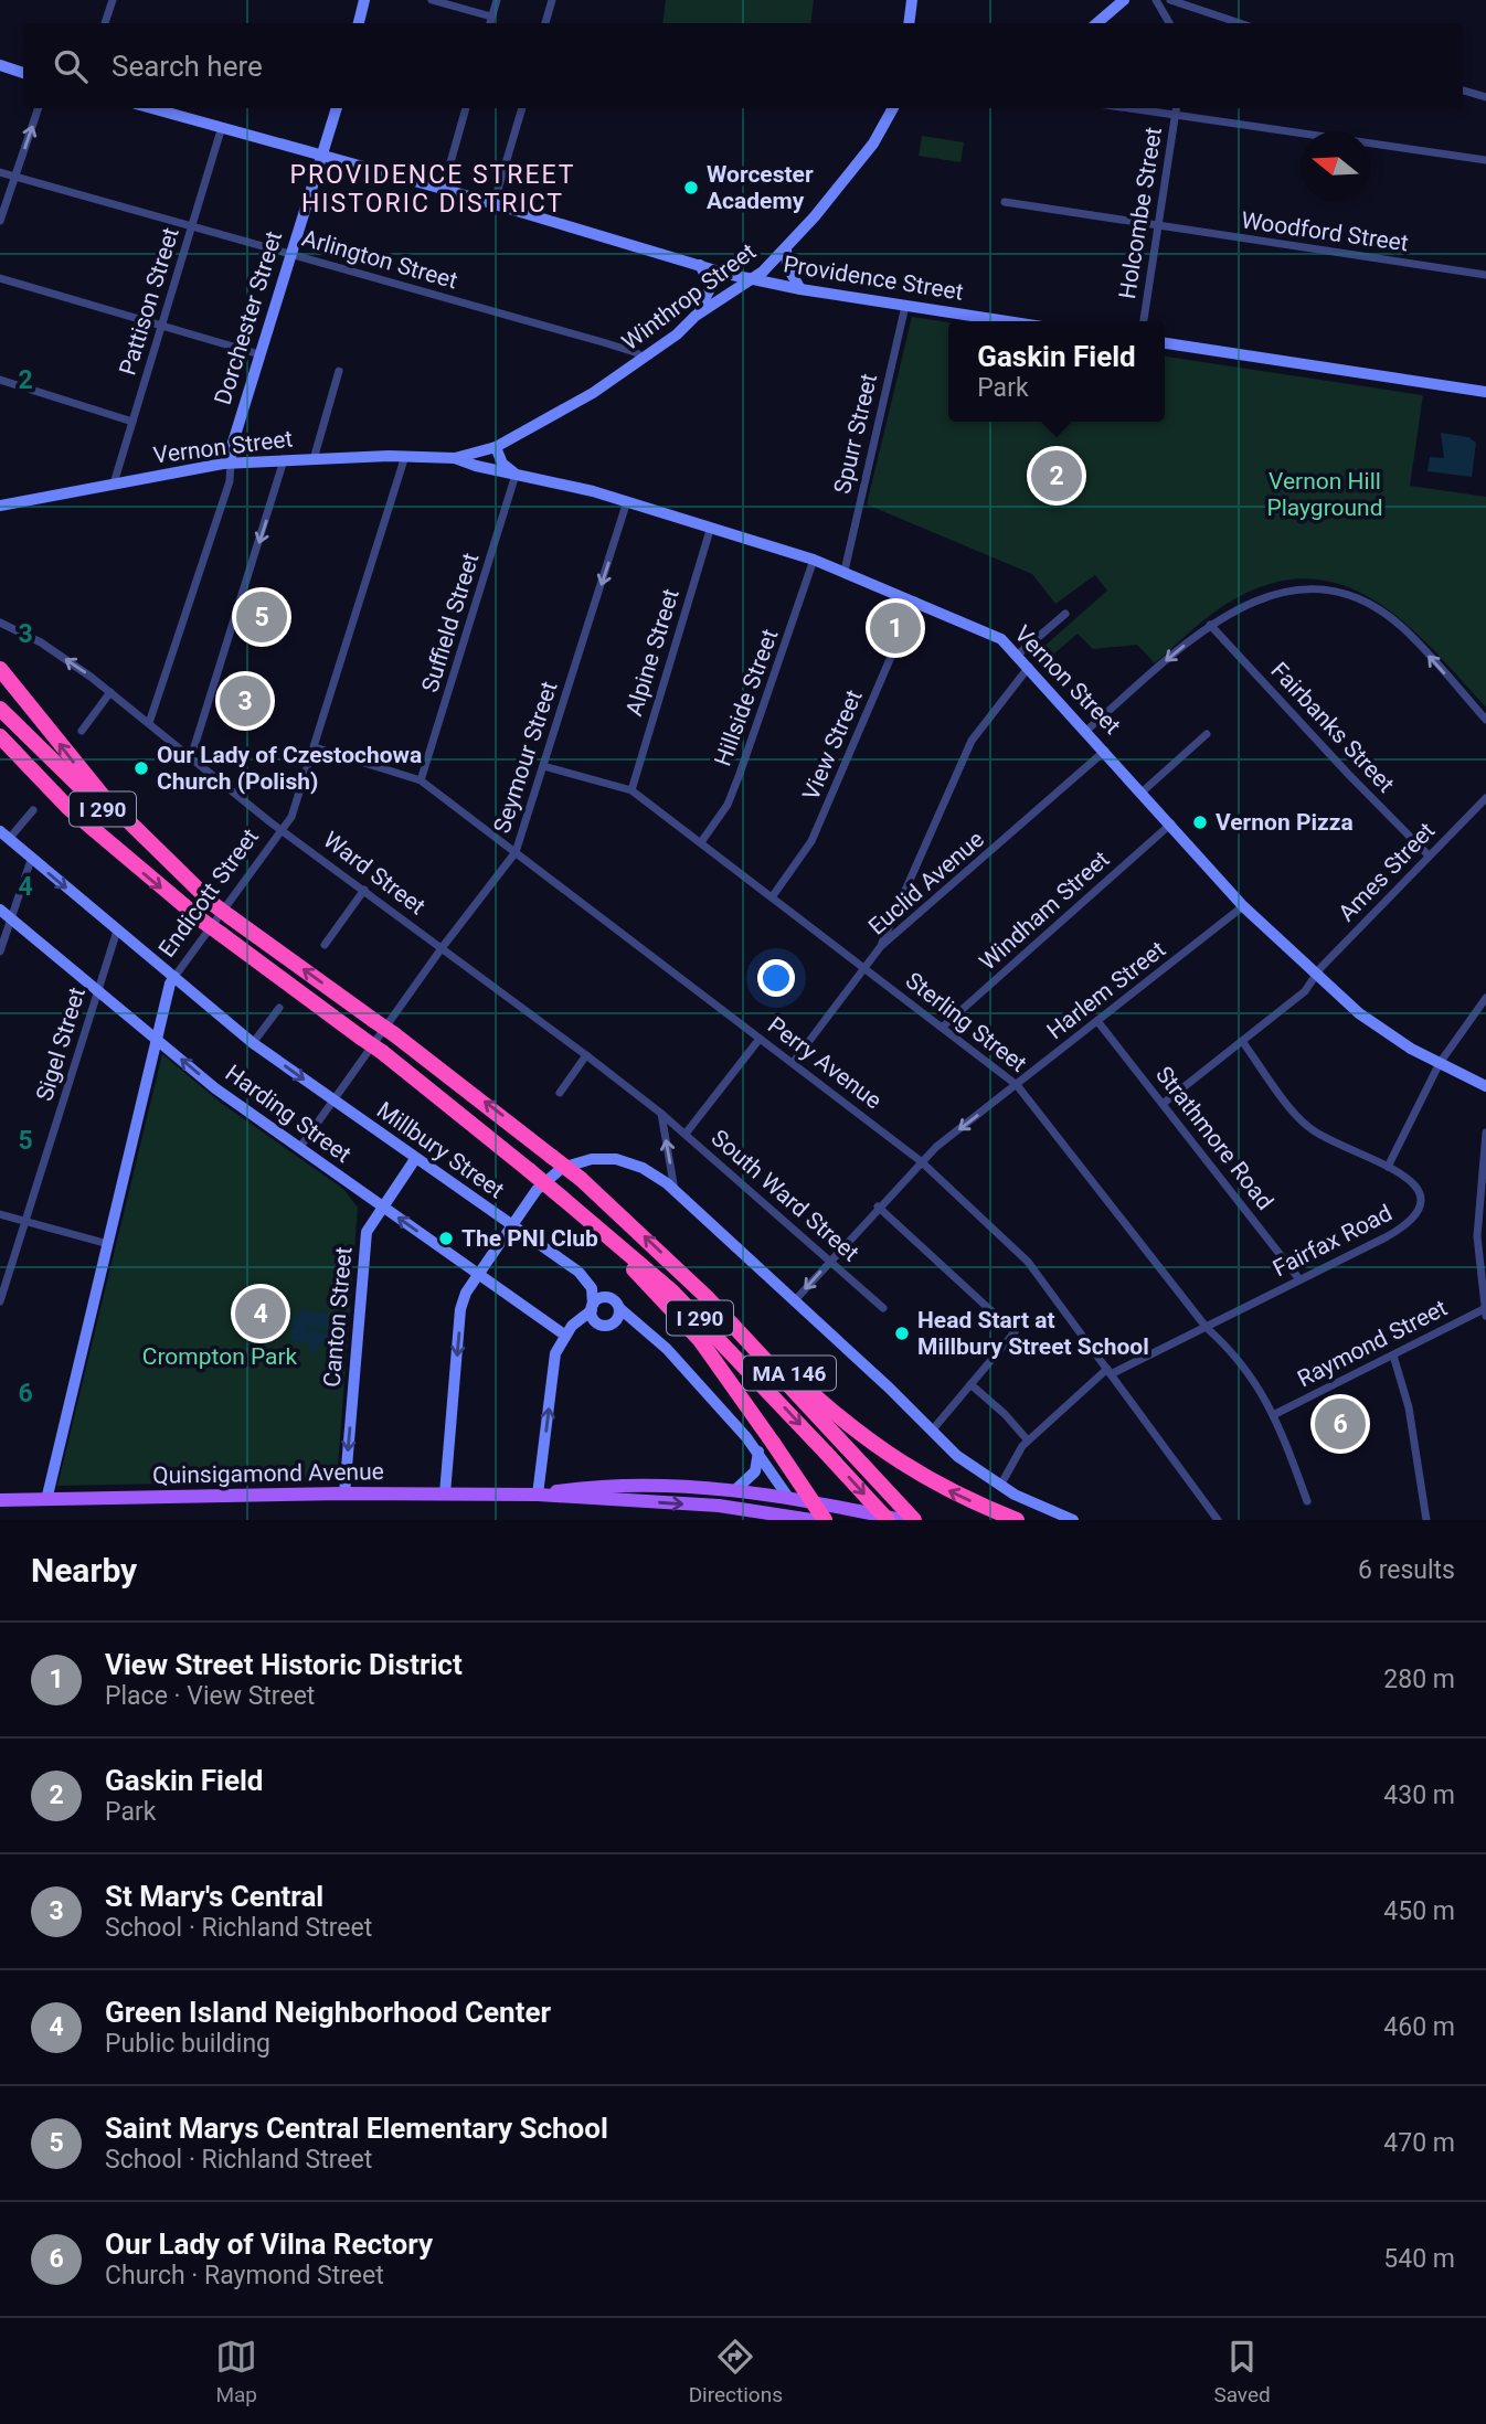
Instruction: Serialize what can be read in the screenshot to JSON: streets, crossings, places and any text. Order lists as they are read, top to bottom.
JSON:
{
  "streets": {
    "highway": ["I 290", "MA 146"],
    "main road": [
      "Providence Street",
      "Winthrop Street",
      "Dorchester Street",
      "Vernon Street",
      "Endicott Street",
      "Harding Street",
      "Millbury Street",
      "Canton Street",
      "Quinsigamond Avenue"
    ],
    "street": [
      "Holcombe Street",
      "Woodford Street",
      "Arlington Street",
      "Pattison Street",
      "Spurr Street",
      "Suffield Street",
      "Alpine Street",
      "Hillside Street",
      "Fairbanks Street",
      "View Street",
      "Seymour Street",
      "Ames Street",
      "Ward Street",
      "Euclid Avenue",
      "Windham Street",
      "Harlem Street",
      "Sterling Street",
      "Sigel Street",
      "Perry Avenue",
      "Strathmore Road",
      "South Ward Street",
      "Fairfax Road",
      "Raymond Street"
    ]
  },
  "crossings": [
    ["Holcombe Street", "Woodford Street"],
    ["Arlington Street", "Winthrop Street"],
    ["Arlington Street", "Pattison Street"],
    ["Arlington Street", "Dorchester Street"],
    ["Providence Street", "Winthrop Street"],
    ["Providence Street", "Pattison Street"],
    ["Providence Street", "Dorchester Street"],
    ["Providence Street", "Spurr Street"],
    ["Winthrop Street", "Vernon Street"],
    ["Pattison Street", "Vernon Street"],
    ["Dorchester Street", "Vernon Street"],
    ["Dorchester Street", "Ward Street"],
    ["Spurr Street", "Vernon Street"],
    ["Vernon Street", "Suffield Street"],
    ["Vernon Street", "Alpine Street"],
    ["Vernon Street", "Hillside Street"],
    ["Vernon Street", "View Street"],
    ["Vernon Street", "Seymour Street"],
    ["Vernon Street", "Ames Street"],
    ["Vernon Street", "Euclid Avenue"],
    ["Vernon Street", "Endicott Street"],
    ["Vernon Street", "Windham Street"],
    ["Vernon Street", "Harlem Street"],
    ["Suffield Street", "Perry Avenue"],
    ["Alpine Street", "Sterling Street"],
    ["Hillside Street", "Sterling Street"],
    ["Fairbanks Street", "Ames Street"],
    ["View Street", "Sterling Street"],
    ["Seymour Street", "Ward Street"],
    ["Seymour Street", "Sterling Street"],
    ["Seymour Street", "Perry Avenue"],
    ["Seymour Street", "Harding Street"],
    ["Seymour Street", "Millbury Street"],
    ["I 290", "MA 146"],
    ["Ames Street", "Strathmore Road"],
    ["Ames Street", "Fairfax Road"],
    ["Ward Street", "Endicott Street"],
    ["Ward Street", "South Ward Street"],
    ["Euclid Avenue", "Sterling Street"],
    ["Euclid Avenue", "Perry Avenue"],
    ["Endicott Street", "Perry Avenue"],
    ["Endicott Street", "Harding Street"],
    ["Endicott Street", "Millbury Street"],
    ["Endicott Street", "Quinsigamond Avenue"],
    ["Windham Street", "Sterling Street"],
    ["Harlem Street", "Sterling Street"],
    ["Harlem Street", "Perry Avenue"],
    ["Harlem Street", "Strathmore Road"],
    ["Harlem Street", "Millbury Street"],
    ["Harlem Street", "South Ward Street"],
    ["Sterling Street", "Fairfax Road"],
    ["Sterling Street", "Raymond Street"],
    ["Sigel Street", "Harding Street"],
    ["Sigel Street", "Millbury Street"],
    ["Perry Avenue", "Fairfax Road"],
    ["Harding Street", "Canton Street"],
    ["Strathmore Road", "Fairfax Road"],
    ["Millbury Street", "Fairfax Road"],
    ["Millbury Street", "Canton Street"],
    ["Canton Street", "Quinsigamond Avenue"]
  ],
  "one_way": ["Seymour Street", "Harding Street"],
  "districts": ["PROVIDENCE STREET HISTORIC DISTRICT"],
  "parks": ["Vernon Hill Playground", "Crompton Park"],
  "places": [
    "Worcester Academy",
    "Our Lady of Czestochowa Church (Polish)",
    "Vernon Pizza",
    "The PNI Club",
    "Head Start at Millbury Street School"
  ],
  "north": "left",
  "page": {
    "search": "Search here",
    "popup": ["Gaskin Field", "Park"],
    "pins": [
      "2",
      "5",
      "1",
      "3",
      "4",
      "6"
    ],
    "heading": ["Nearby", "6 results"],
    "list": [
      {
        "mark": "1",
        "name": "View Street Historic District",
        "note": "Place · View Street",
        "value": "280 m"
      },
      {
        "mark": "2",
        "name": "Gaskin Field",
        "note": "Park",
        "value": "430 m"
      },
      {
        "mark": "3",
        "name": "St Mary's Central",
        "note": "School · Richland Street",
        "value": "450 m"
      },
      {
        "mark": "4",
        "name": "Green Island Neighborhood Center",
        "note": "Public building",
        "value": "460 m"
      },
      {
        "mark": "5",
        "name": "Saint Marys Central Elementary School",
        "note": "School · Richland Street",
        "value": "470 m"
      },
      {
        "mark": "6",
        "name": "Our Lady of Vilna Rectory",
        "note": "Church · Raymond Street",
        "value": "540 m"
      }
    ],
    "nav": ["Map", "Directions", "Saved"]
  },
  "grid": {
    "rows": [
      "2",
      "3",
      "4",
      "5",
      "6"
    ]
  }
}
